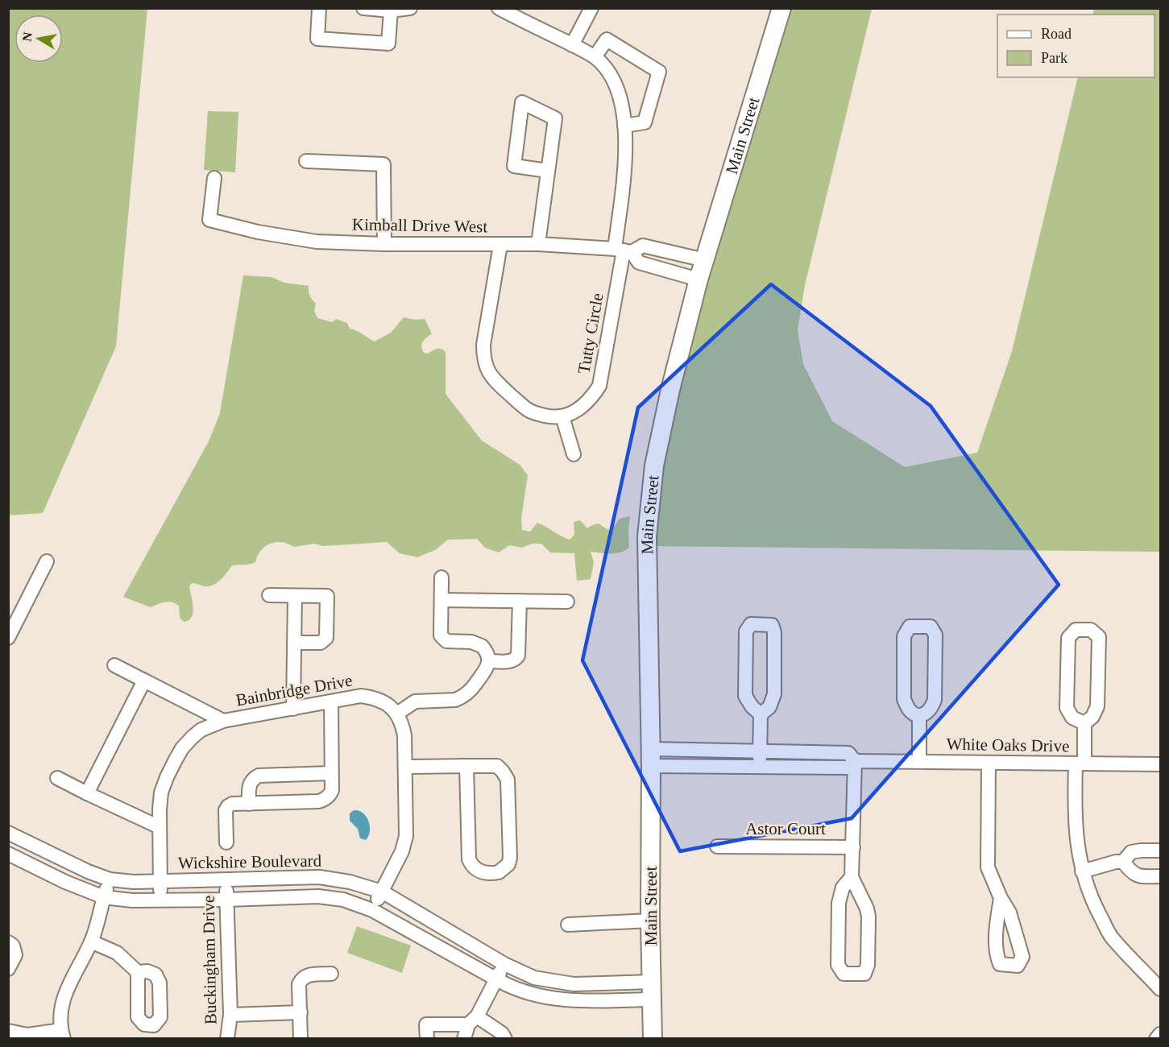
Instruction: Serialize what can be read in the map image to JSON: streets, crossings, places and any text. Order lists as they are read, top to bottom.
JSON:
{
  "streets": {
    "main road": ["Main Street"],
    "street": [
      "Kimball Drive West",
      "Tutty Circle",
      "Bainbridge Drive",
      "White Oaks Drive",
      "Astor Court",
      "Wickshire Boulevard",
      "Buckingham Drive"
    ]
  },
  "crossings": [
    ["Main Street", "Kimball Drive West"],
    ["Main Street", "White Oaks Drive"],
    ["Main Street", "Wickshire Boulevard"],
    ["Kimball Drive West", "Tutty Circle"],
    ["Bainbridge Drive", "Wickshire Boulevard"],
    ["Wickshire Boulevard", "Buckingham Drive"]
  ],
  "legend": ["Road", "Park"],
  "north": "left"
}
